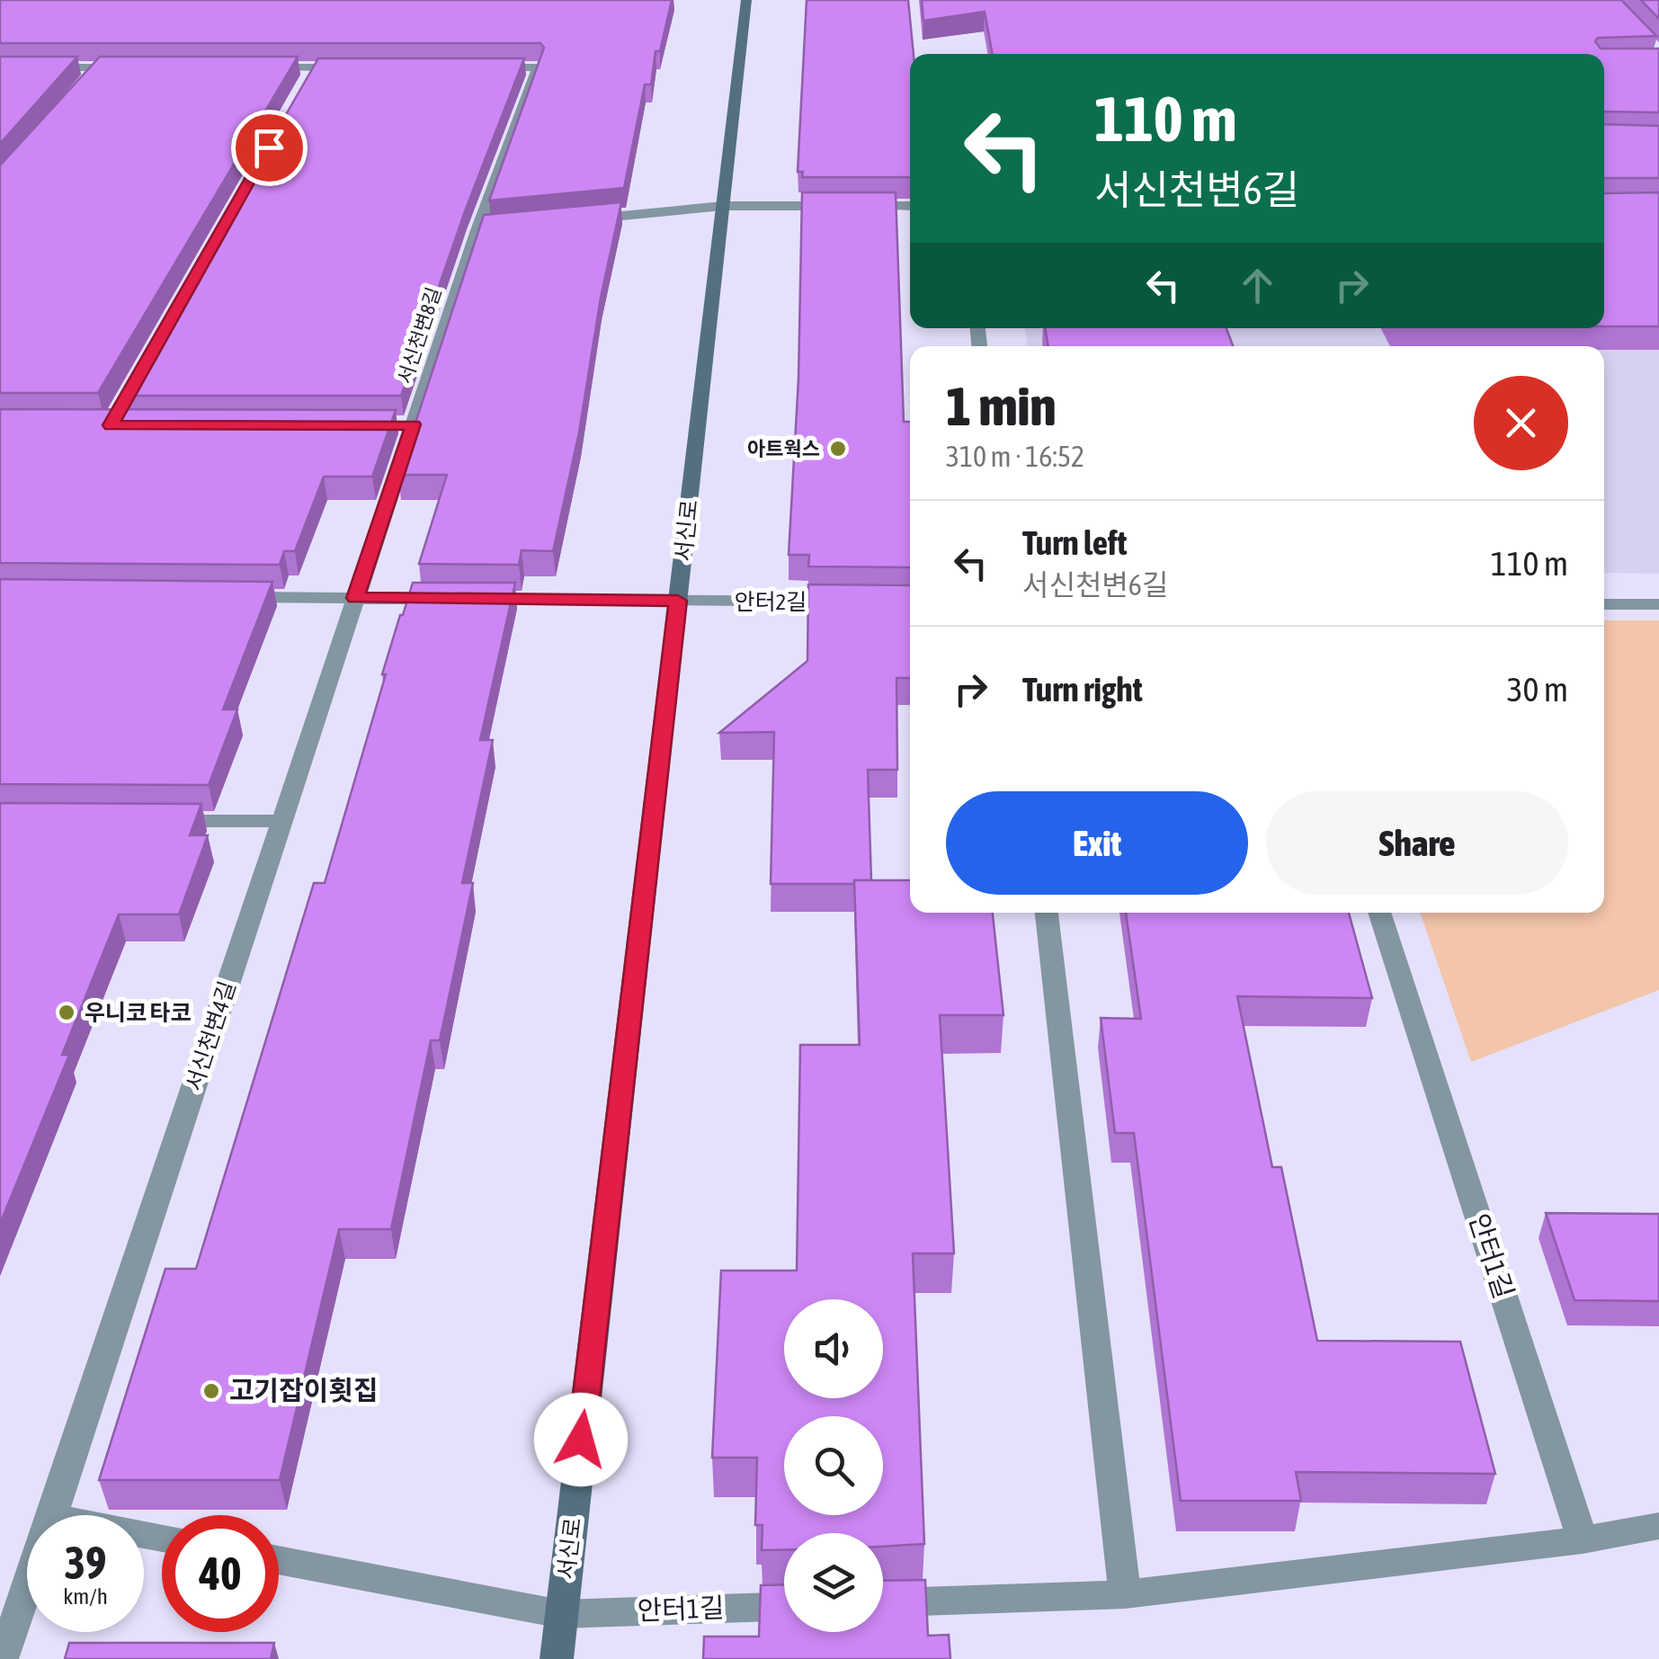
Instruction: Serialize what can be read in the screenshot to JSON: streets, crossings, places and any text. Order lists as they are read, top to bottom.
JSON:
{
  "streets": {
    "street": [
      "서신천변8길",
      "서신로",
      "안터2길",
      "서신천변4길",
      "안터1길"
    ]
  },
  "crossings": [
    ["서신천변8길", "안터2길"],
    ["서신천변8길", "서신천변4길"],
    ["서신로", "안터2길"],
    ["서신로", "안터1길"],
    ["안터2길", "서신천변4길"]
  ],
  "places": ["아트웍스", "우니코 타코", "고기잡이횟집"],
  "page": {
    "turn": ["110 m", "서신천변6길"],
    "heading": ["1 min", "310 m · 16:52"],
    "list": [
      {
        "name": "Turn left",
        "note": "서신천변6길",
        "value": "110 m"
      },
      {
        "name": "Turn right",
        "value": "30 m"
      }
    ],
    "buttons": ["Exit", "Share"],
    "speed": "39 km/h",
    "limit": "40"
  }
}
